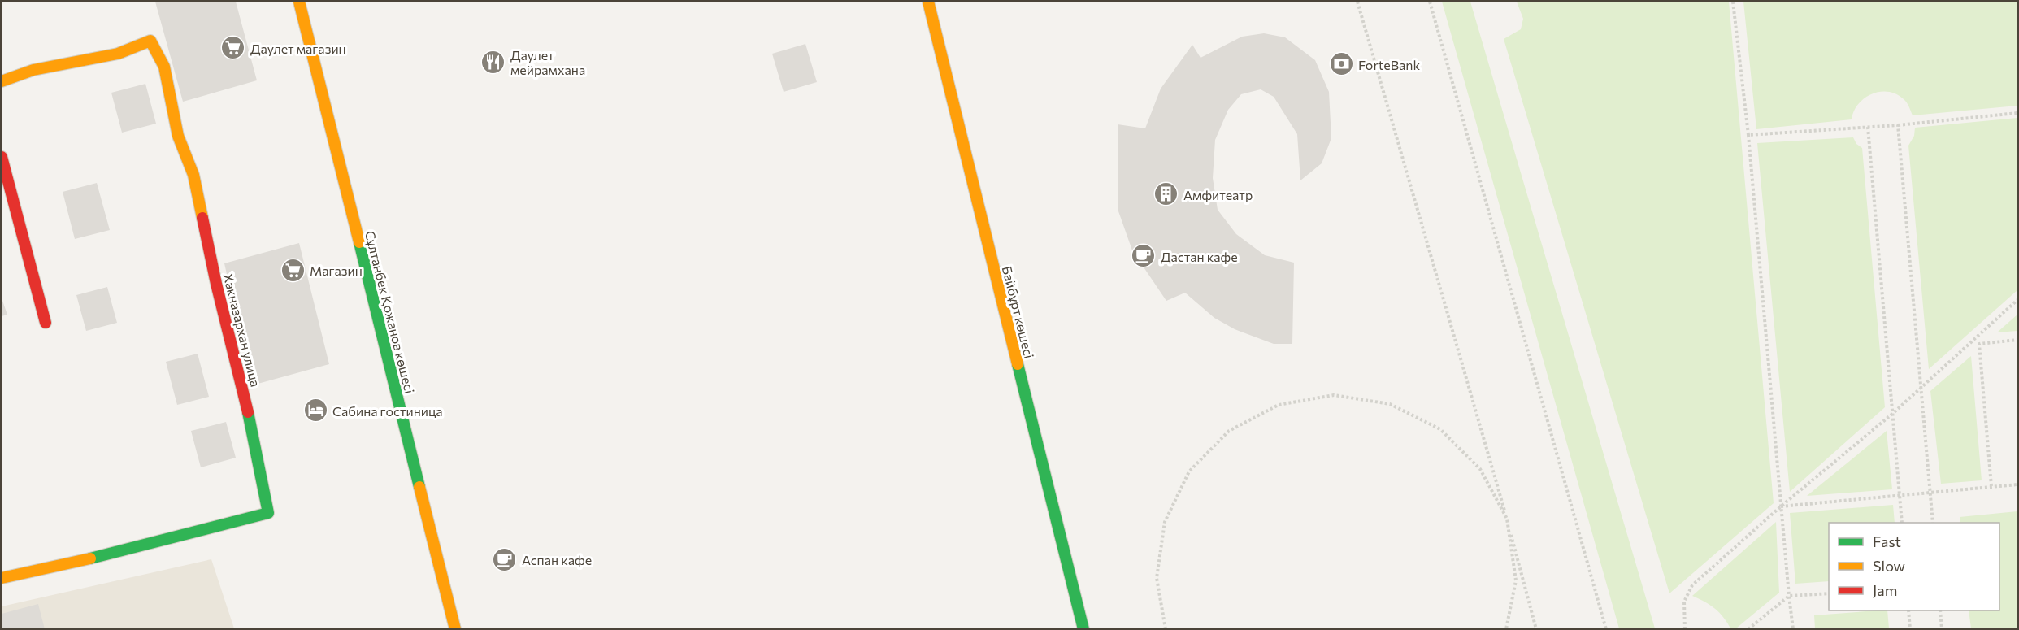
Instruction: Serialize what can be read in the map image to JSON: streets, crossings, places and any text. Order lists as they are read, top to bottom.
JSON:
{
  "streets": {
    "street": ["Сұлтанбек Қожанов көшесі", "Байбұрт көшесі", "Хакназархан улица"]
  },
  "places": {
    "supermarket": ["Даулет магазин", "Магазин"],
    "restaurant": ["Даулет мейрамхана"],
    "bank": ["ForteBank"],
    "building": ["Амфитеатр"],
    "cafe": ["Дастан кафе", "Аспан кафе"],
    "hotel": ["Сабина гостиница"]
  },
  "legend": ["Fast", "Slow", "Jam"]
}
